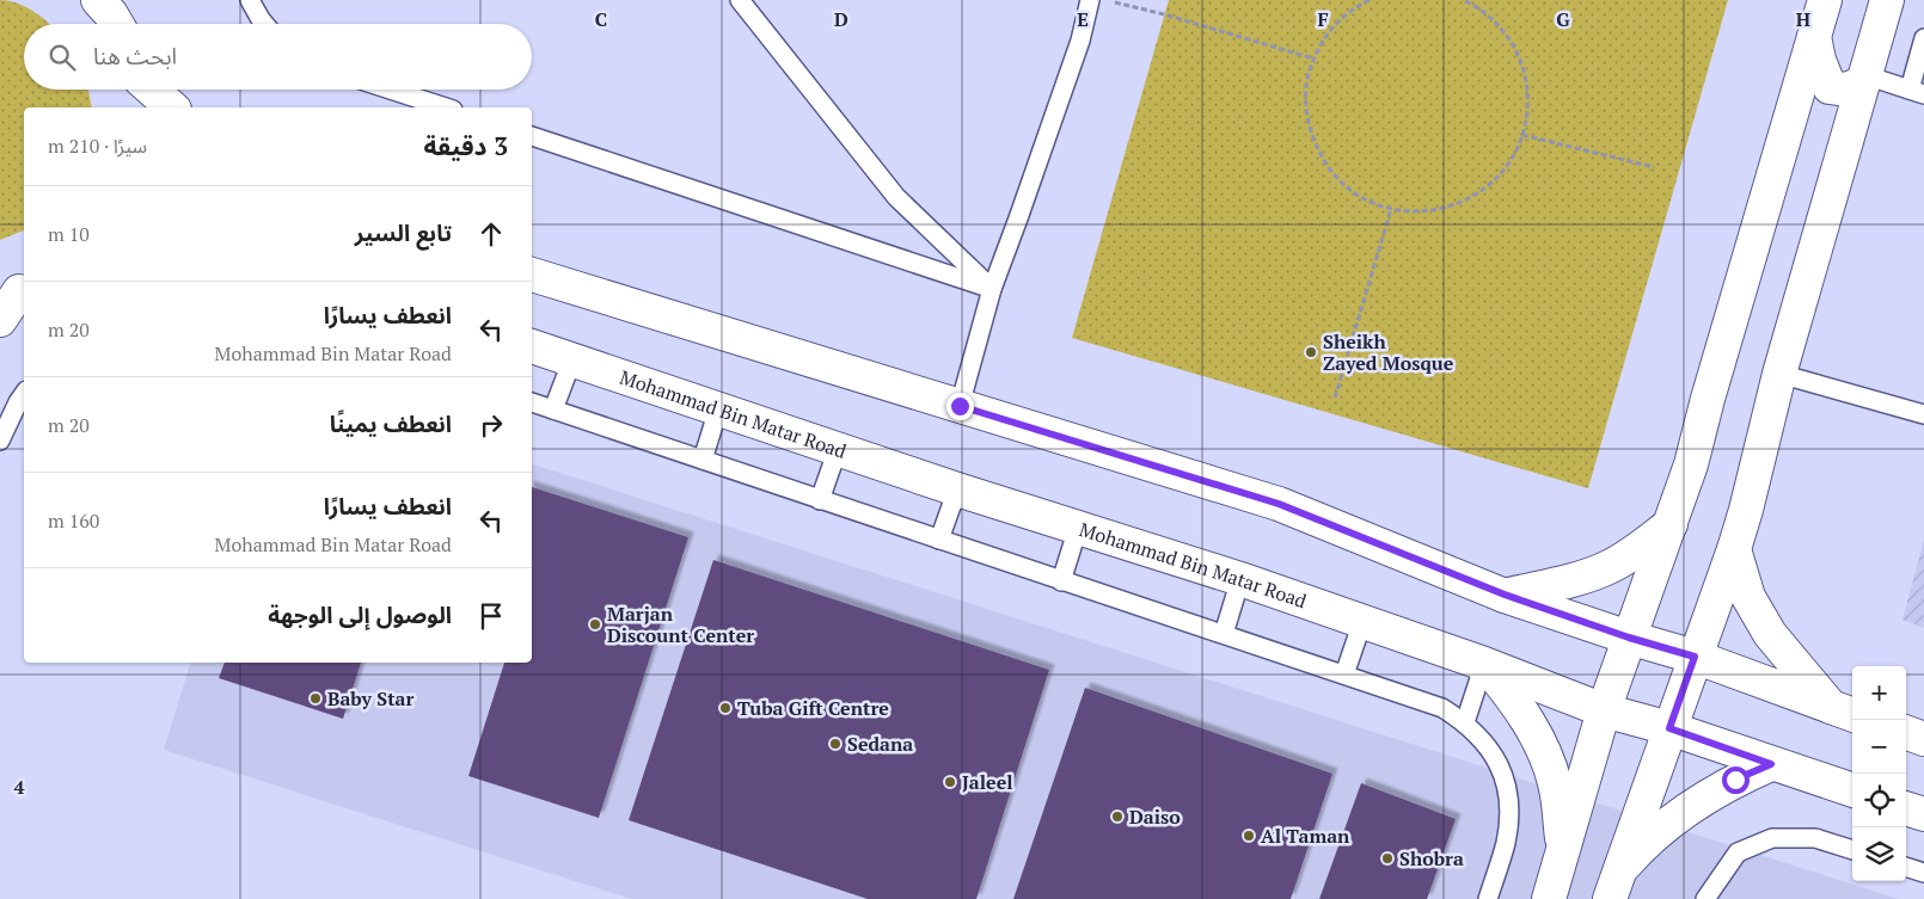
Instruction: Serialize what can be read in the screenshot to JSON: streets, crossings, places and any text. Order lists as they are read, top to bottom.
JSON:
{
  "streets": {
    "street": ["Mohammad Bin Matar Road"]
  },
  "places": [
    "Sheikh Zayed Mosque",
    "Marjan Discount Center",
    "Baby Star",
    "Tuba Gift Centre",
    "Sedana",
    "Jaleel",
    "Daiso",
    "Al Taman",
    "Shobra"
  ],
  "page": {
    "search": "ابحث هنا",
    "heading": ["3 دقيقة", "سيرًا · 210 m"],
    "list": [
      ["تابع السير", "10 m"],
      ["انعطف يسارًا", "Mohammad Bin Matar Road", "20 m"],
      ["انعطف يمينًا", "20 m"],
      ["انعطف يسارًا", "Mohammad Bin Matar Road", "160 m"],
      "الوصول إلى الوجهة"
    ],
    "map_buttons": ["+", "−"]
  },
  "grid": {
    "columns": [
      "C",
      "D",
      "E",
      "F",
      "G",
      "H"
    ],
    "rows": ["4"]
  }
}
